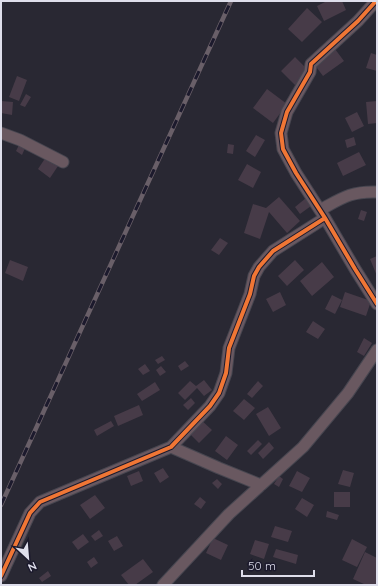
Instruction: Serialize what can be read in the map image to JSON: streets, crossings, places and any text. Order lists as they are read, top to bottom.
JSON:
{
  "scale_bar": "50 m",
  "north": "bottom right"
}
